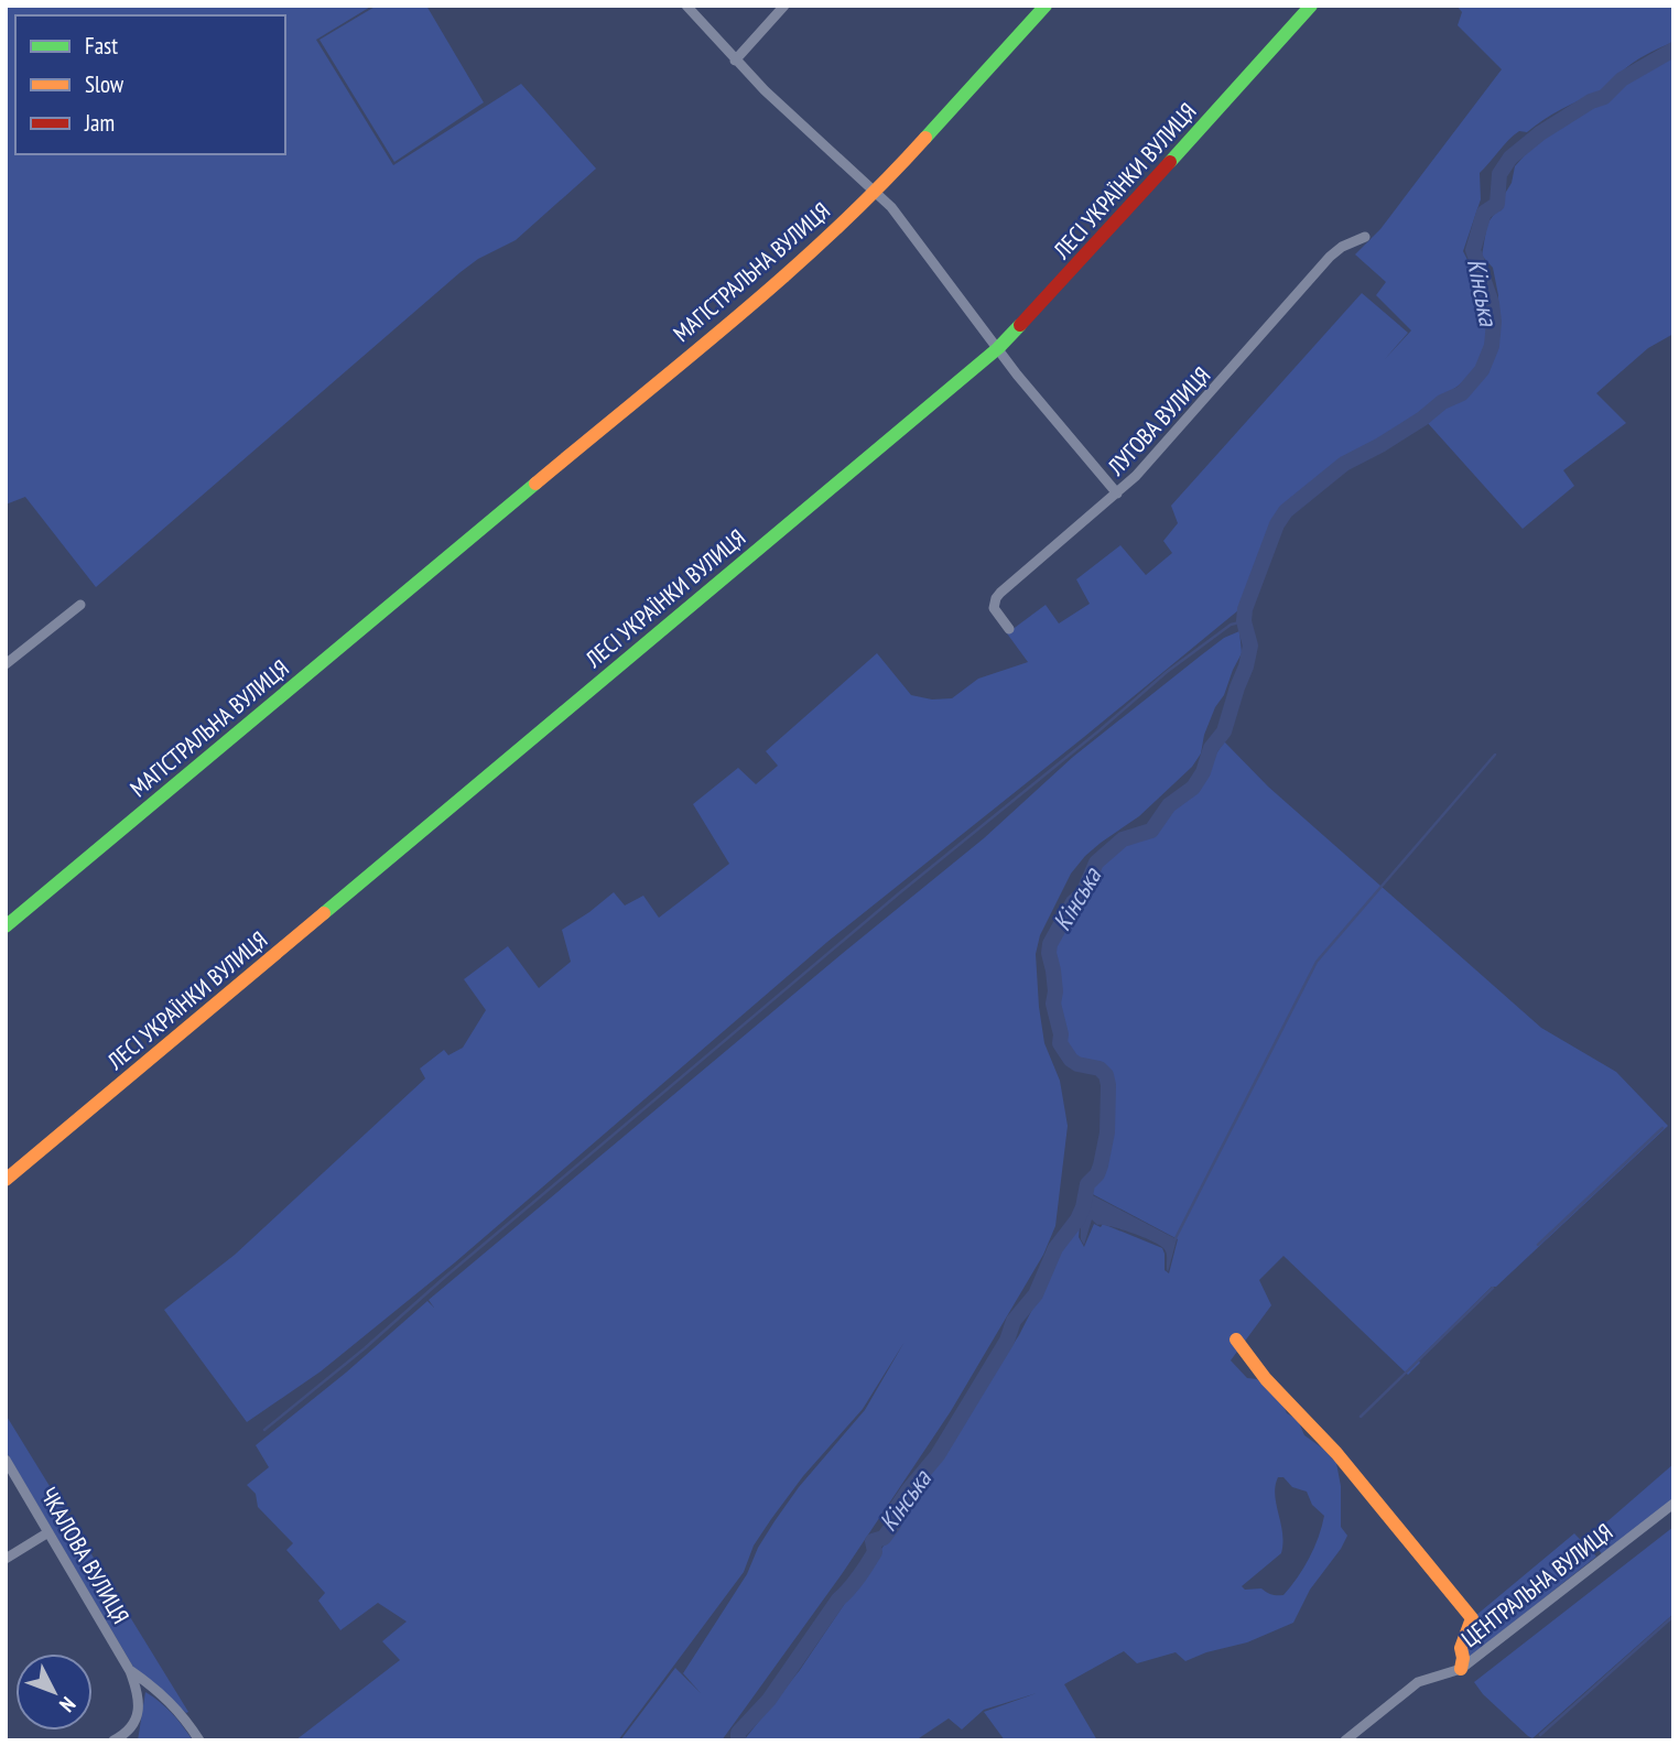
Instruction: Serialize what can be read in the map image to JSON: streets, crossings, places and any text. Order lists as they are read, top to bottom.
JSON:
{
  "streets": {
    "street": [
      "ЛЕСІ УКРАЇНКИ ВУЛИЦЯ",
      "МАГІСТРАЛЬНА ВУЛИЦЯ",
      "ЛУГОВА ВУЛИЦЯ",
      "ЧКАЛОВА ВУЛИЦЯ",
      "ЦЕНТРАЛЬНА ВУЛИЦЯ"
    ]
  },
  "water": ["Кінська"],
  "legend": ["Fast", "Slow", "Jam"],
  "north": "bottom right"
}
